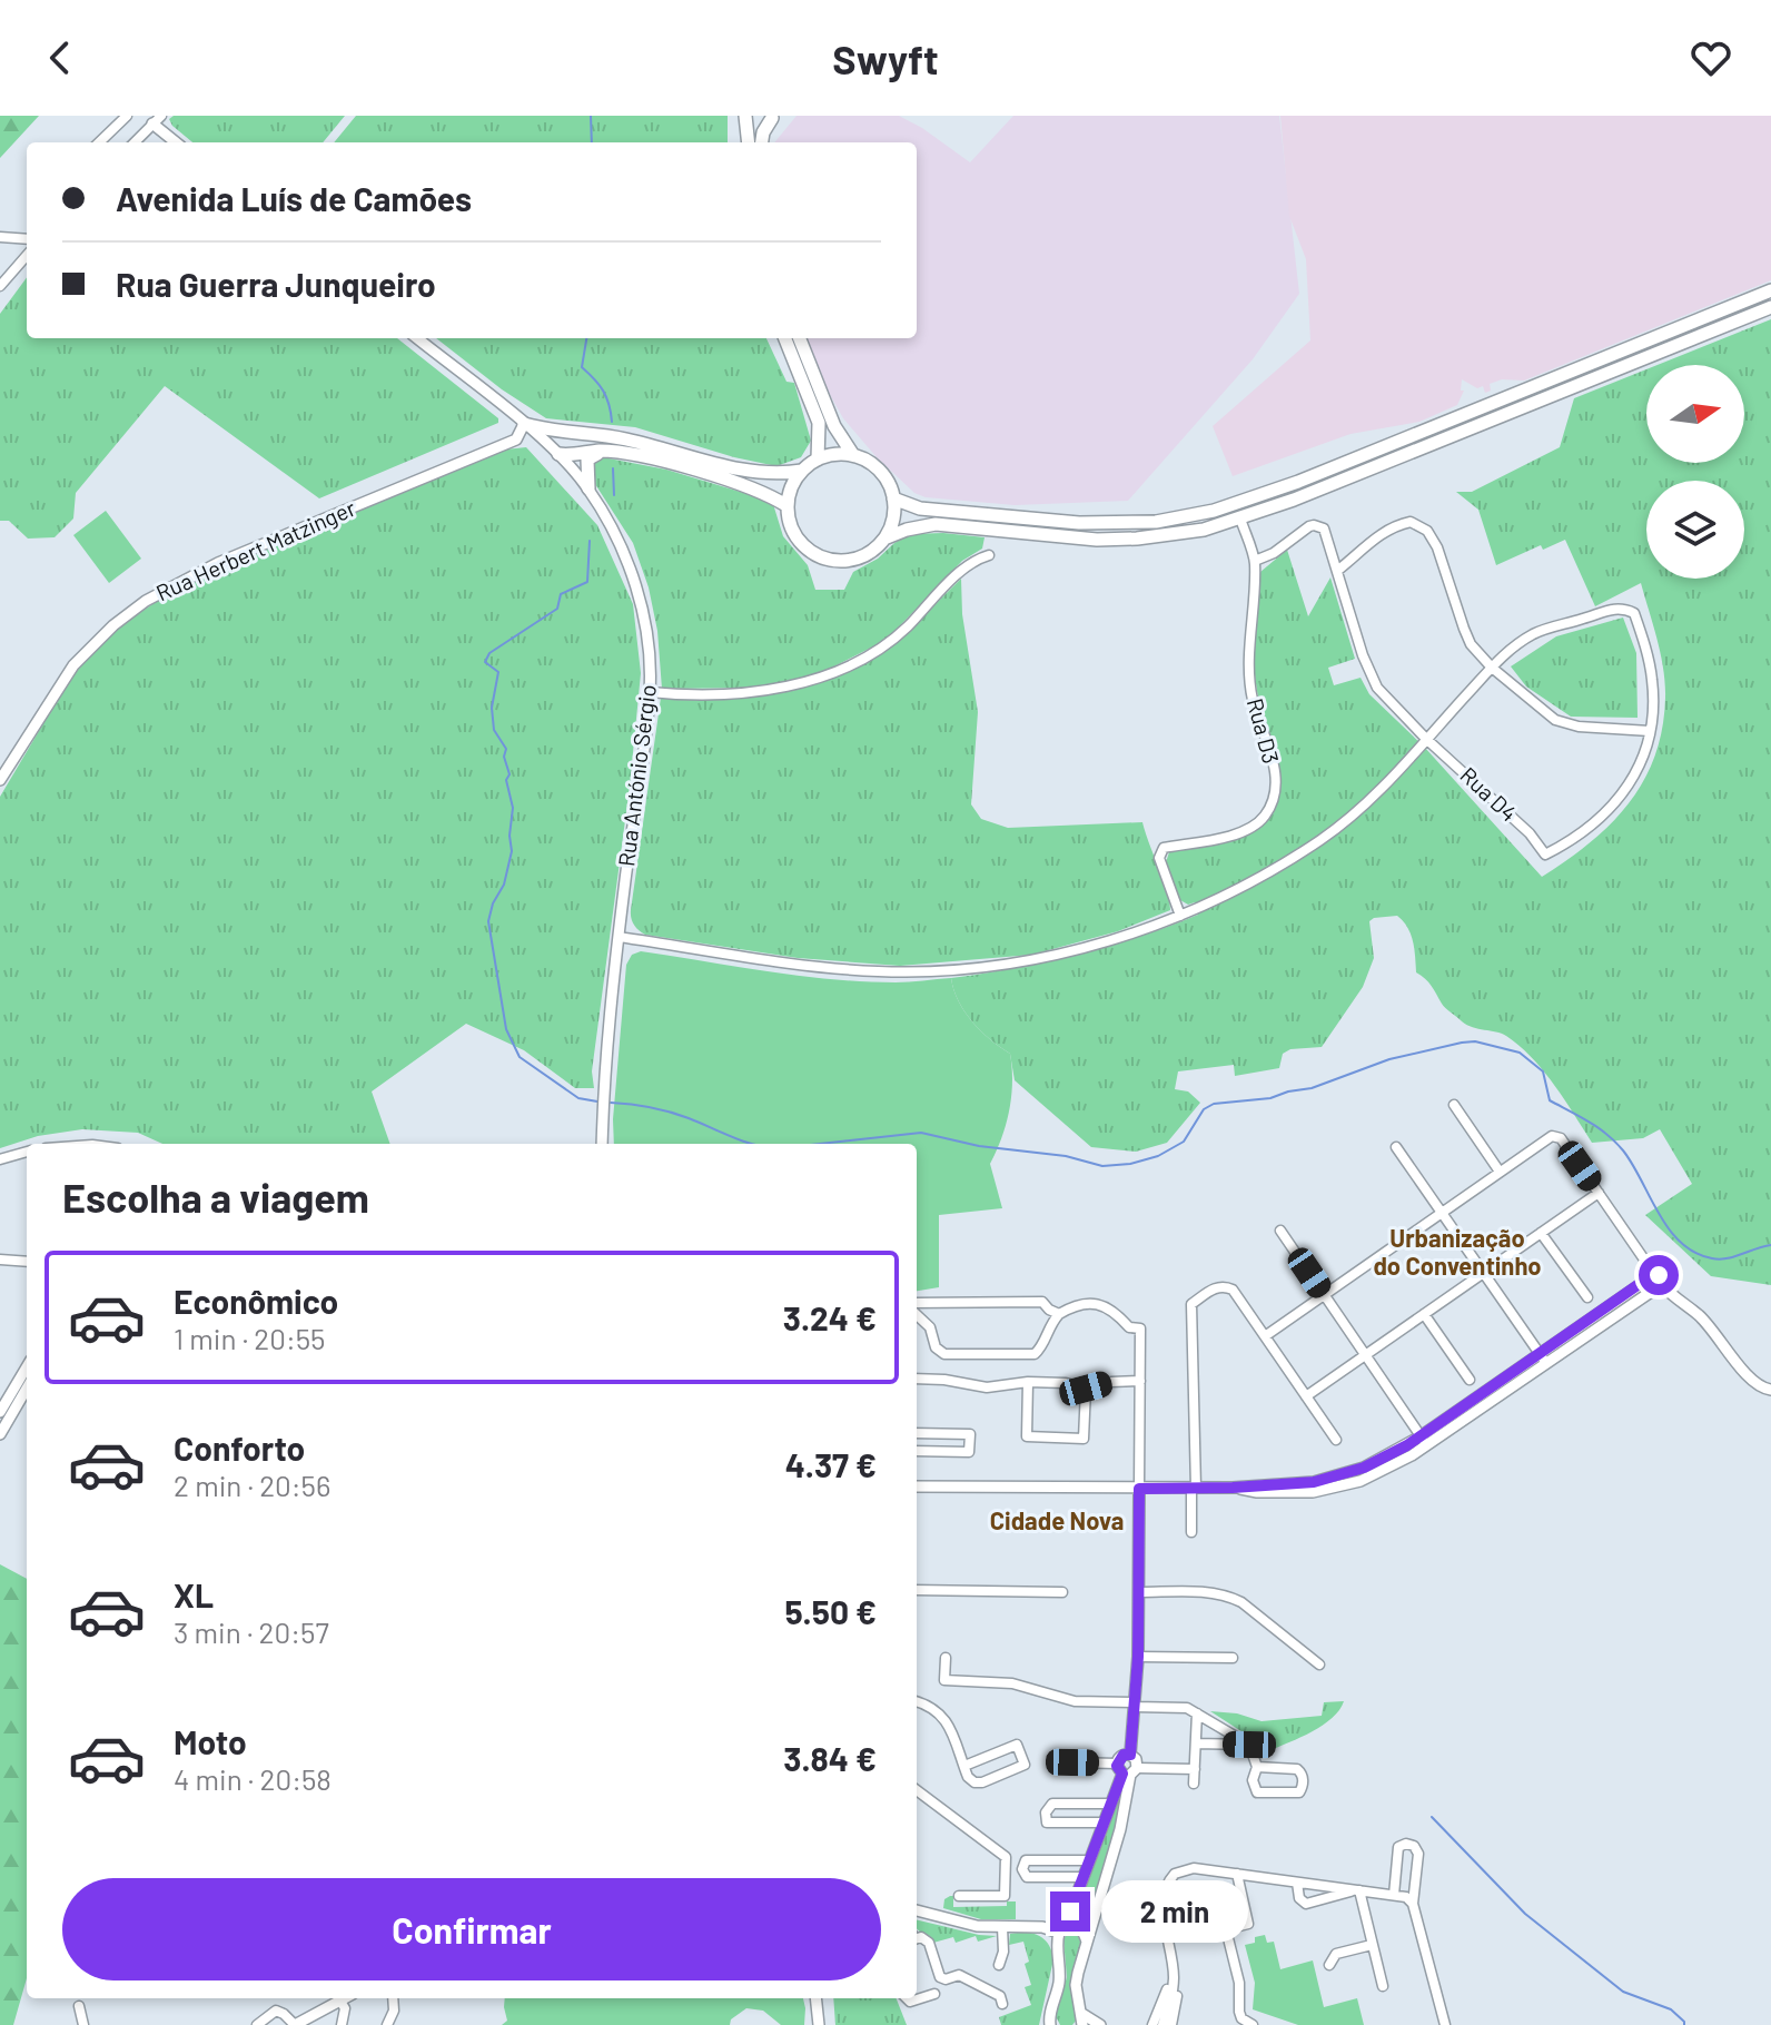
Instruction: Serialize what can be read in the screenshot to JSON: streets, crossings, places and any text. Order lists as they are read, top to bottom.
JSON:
{
  "streets": {
    "street": [
      "Rua Herbert Matzinger",
      "Rua D3",
      "Rua António Sérgio",
      "Rua D4"
    ]
  },
  "crossings": [
    ["Rua Herbert Matzinger", "Rua António Sérgio"],
    ["Rua D3", "Rua D4"]
  ],
  "districts": ["Urbanização do Conventinho", "Cidade Nova"],
  "north": "right",
  "page": {
    "header": "Swyft",
    "banner": ["Avenida Luís de Camões", "Rua Guerra Junqueiro"],
    "heading": "Escolha a viagem",
    "list": [
      {
        "name": "Econômico",
        "note": "1 min · 20:55",
        "value": "3.24 €"
      },
      {
        "name": "Conforto",
        "note": "2 min · 20:56",
        "value": "4.37 €"
      },
      {
        "name": "XL",
        "note": "3 min · 20:57",
        "value": "5.50 €"
      },
      {
        "name": "Moto",
        "note": "4 min · 20:58",
        "value": "3.84 €"
      }
    ],
    "buttons": "Confirmar",
    "bubble": "2 min"
  }
}
